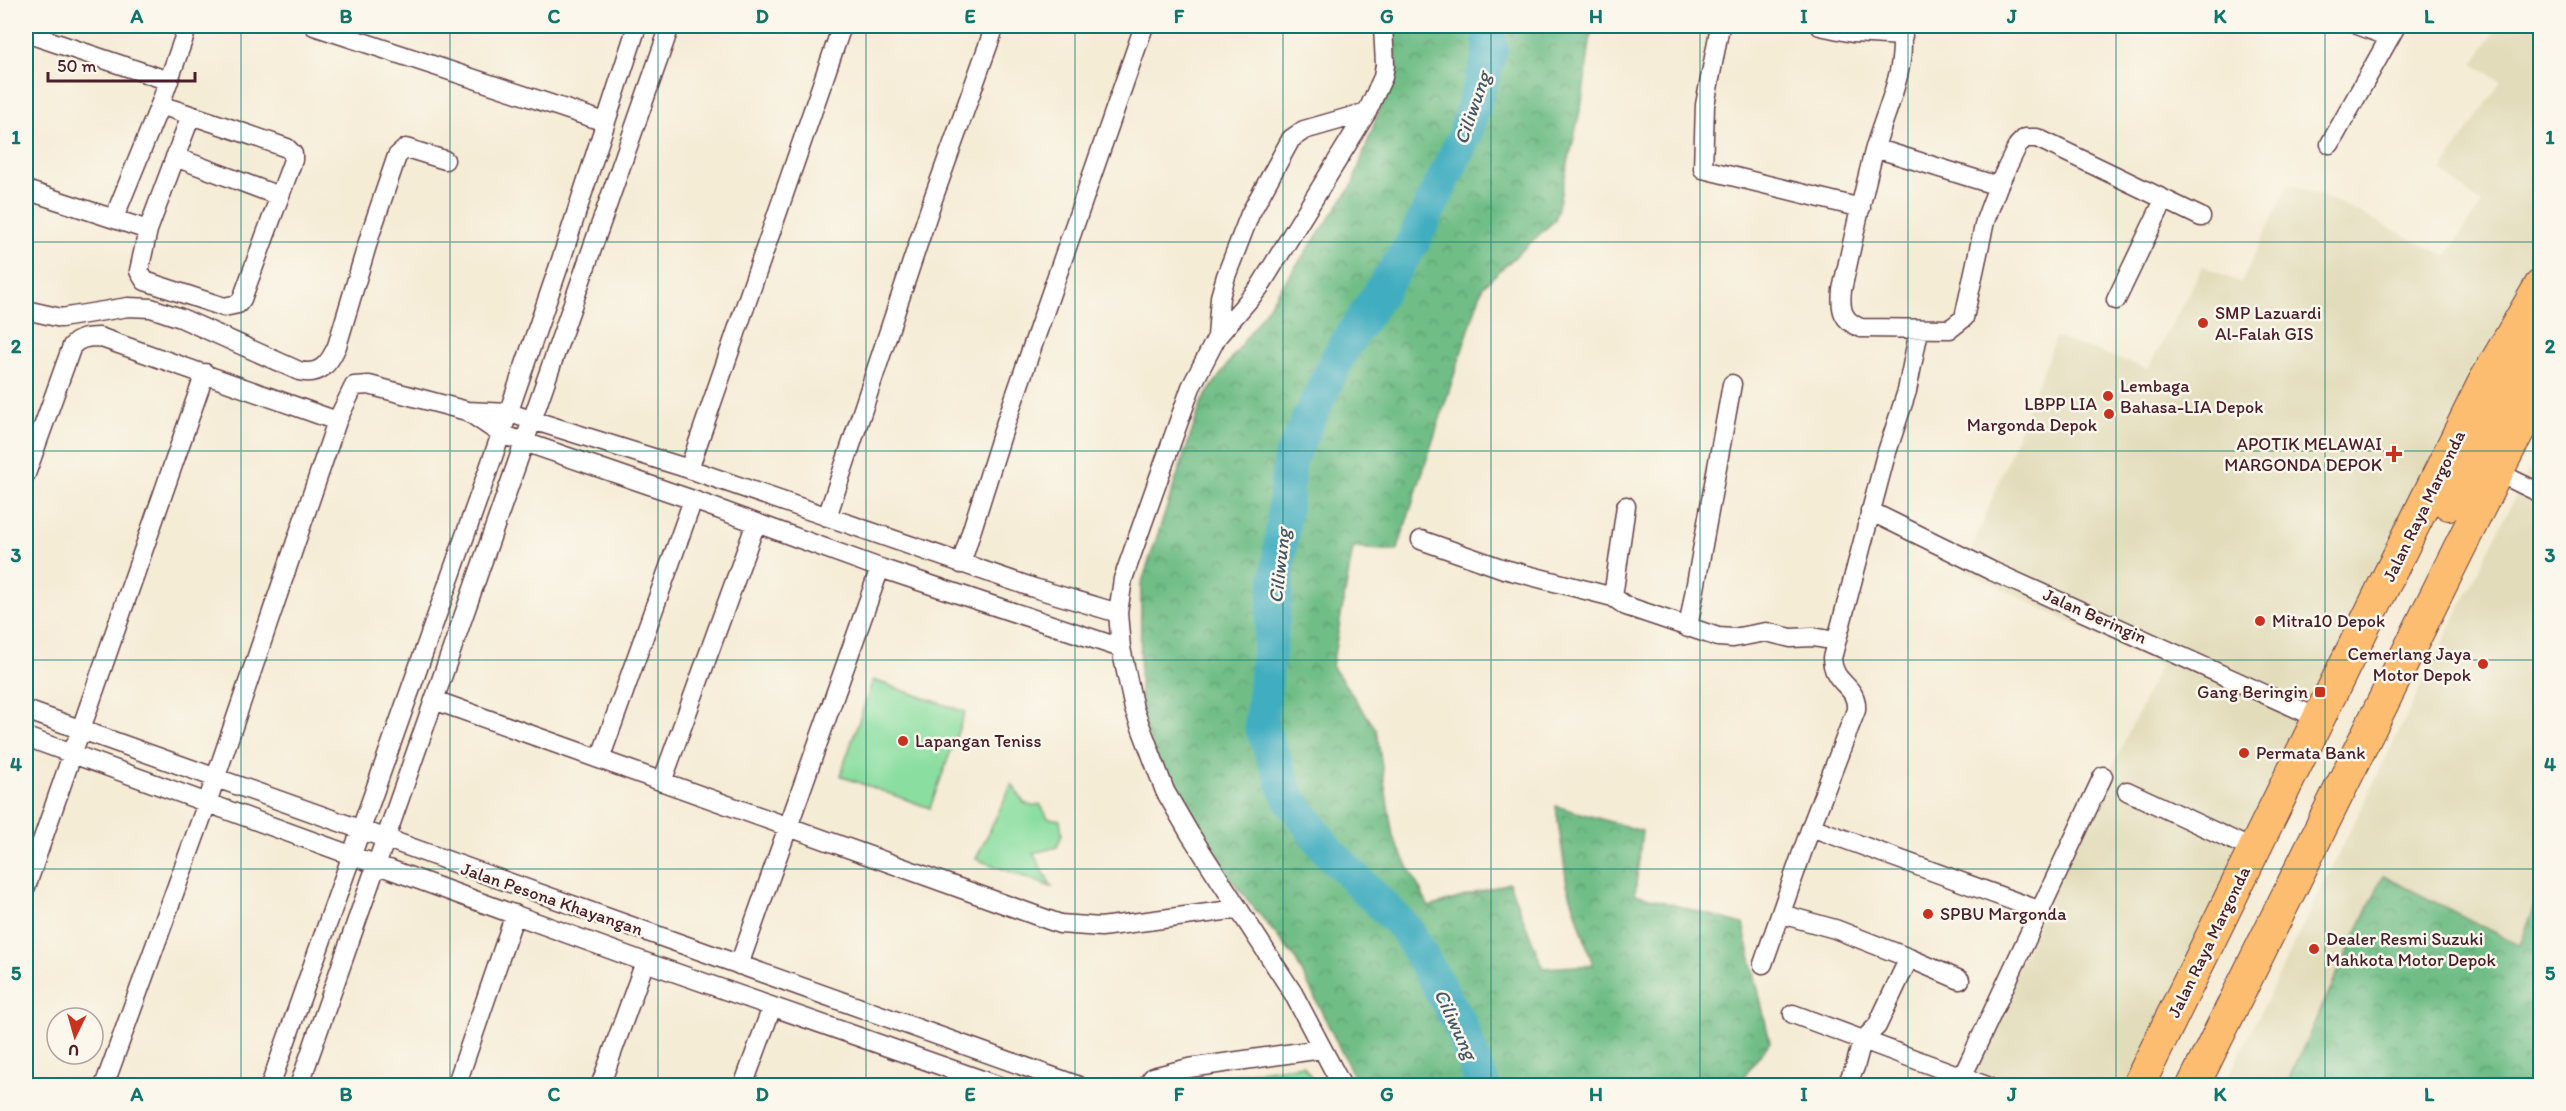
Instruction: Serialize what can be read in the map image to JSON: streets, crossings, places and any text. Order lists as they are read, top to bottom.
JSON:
{
  "streets": {
    "highway": ["Jalan Raya Margonda"],
    "street": ["Jalan Beringin", "Jalan Pesona Khayangan"]
  },
  "crossings": [
    ["Jalan Raya Margonda", "Jalan Beringin"]
  ],
  "water": ["Ciliwung"],
  "places": {
    "other": [
      "SMP Lazuardi Al-Falah GIS",
      "Lembaga Bahasa-LIA Depok",
      "LBPP LIA Margonda Depok",
      "Mitra10 Depok",
      "Cemerlang Jaya Motor Depok",
      "Lapangan Teniss",
      "Permata Bank",
      "SPBU Margonda",
      "Dealer Resmi Suzuki Mahkota Motor Depok"
    ],
    "health": ["APOTIK MELAWAI MARGONDA DEPOK"],
    "transit": ["Gang Beringin"]
  },
  "scale_bar": "50 m",
  "north": "bottom",
  "grid": {
    "columns": [
      "A",
      "B",
      "C",
      "D",
      "E",
      "F",
      "G",
      "H",
      "I",
      "J",
      "K",
      "L"
    ],
    "rows": [
      "1",
      "2",
      "3",
      "4",
      "5"
    ]
  }
}
